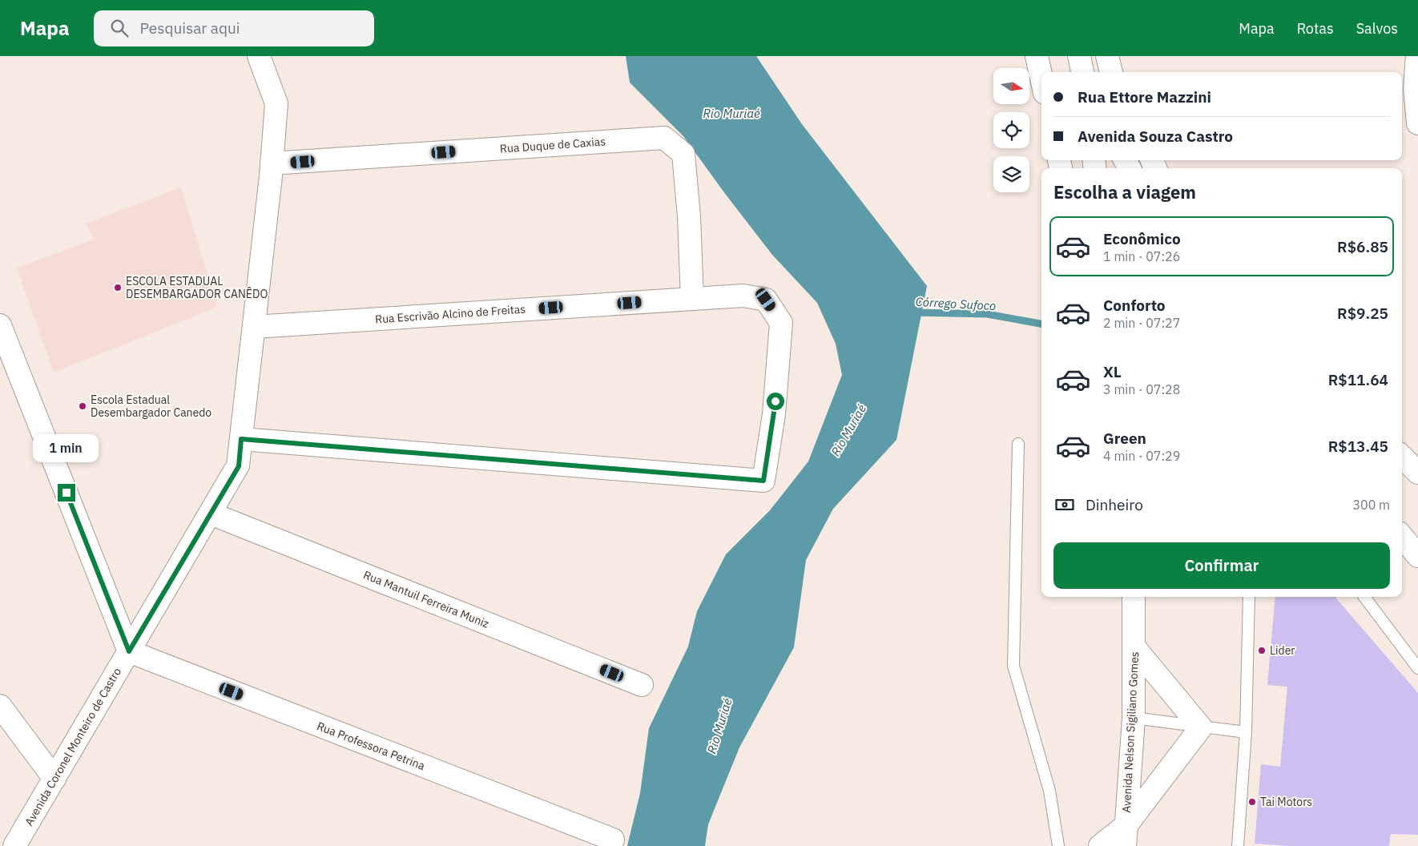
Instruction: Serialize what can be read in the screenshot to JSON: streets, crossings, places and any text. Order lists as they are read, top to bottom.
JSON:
{
  "streets": {
    "main road": [
      "Rua Duque de Caxias",
      "Rua Escrivão Alcino de Freitas",
      "Rua Mantuil Ferreira Muniz",
      "Avenida Nelson Sigiliano Gomes",
      "Rua Professora Petrina",
      "Avenida Coronel Monteiro de Castro"
    ]
  },
  "crossings": [
    ["Rua Duque de Caxias", "Rua Escrivão Alcino de Freitas"],
    ["Rua Duque de Caxias", "Avenida Coronel Monteiro de Castro"],
    ["Rua Escrivão Alcino de Freitas", "Avenida Coronel Monteiro de Castro"],
    ["Rua Mantuil Ferreira Muniz", "Avenida Coronel Monteiro de Castro"],
    ["Rua Professora Petrina", "Avenida Coronel Monteiro de Castro"]
  ],
  "water": ["Rio Muriaé", "Córrego Sufoco"],
  "places": [
    "ESCOLA ESTADUAL DESEMBARGADOR CANÊDO",
    "Escola Estadual Desembargador Canedo",
    "Lider",
    "Tai Motors"
  ],
  "north": "right",
  "page": {
    "header": "Mapa",
    "search": "Pesquisar aqui",
    "nav": ["Mapa", "Rotas", "Salvos"],
    "banner": ["Rua Ettore Mazzini", "Avenida Souza Castro"],
    "heading": "Escolha a viagem",
    "list": [
      {
        "name": "Econômico",
        "note": "1 min · 07:26",
        "value": "R$6.85"
      },
      {
        "name": "Conforto",
        "note": "2 min · 07:27",
        "value": "R$9.25"
      },
      {
        "name": "XL",
        "note": "3 min · 07:28",
        "value": "R$11.64"
      },
      {
        "name": "Green",
        "note": "4 min · 07:29",
        "value": "R$13.45"
      }
    ],
    "bubble": "1 min",
    "pay": ["Dinheiro", "300 m"],
    "buttons": "Confirmar"
  }
}
